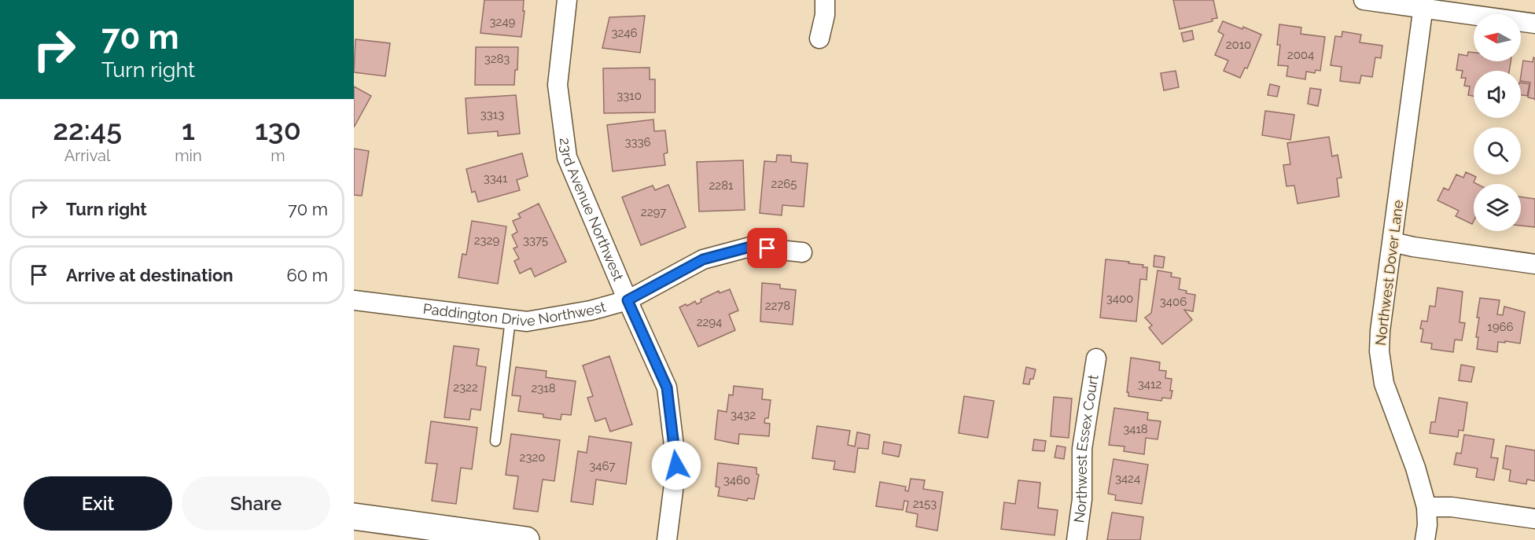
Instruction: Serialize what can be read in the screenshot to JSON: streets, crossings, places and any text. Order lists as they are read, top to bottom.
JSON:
{
  "streets": {
    "street": [
      "23rd Avenue Northwest",
      "Northwest Dover Lane",
      "Paddington Drive Northwest",
      "Northwest Essex Court"
    ]
  },
  "crossings": [
    ["23rd Avenue Northwest", "Paddington Drive Northwest"]
  ],
  "house_numbers": [
    "3249",
    "3246",
    "2010",
    "2004",
    "3283",
    "3310",
    "3313",
    "3336",
    "3341",
    "2265",
    "2281",
    "2297",
    "2329",
    "3375",
    "3400",
    "3406",
    "2278",
    "2294",
    "1966",
    "3412",
    "2322",
    "2318",
    "3432",
    "3418",
    "2320",
    "3467",
    "3424",
    "3460",
    "2153"
  ],
  "north": "left",
  "page": {
    "turn": ["70 m", "Turn right"],
    "eta": [
      "22:45",
      "Arrival",
      "1",
      "min",
      "130",
      "m"
    ],
    "list": [
      {
        "name": "Turn right",
        "value": "70 m"
      },
      {
        "name": "Arrive at destination",
        "value": "60 m"
      }
    ],
    "buttons": ["Exit", "Share"]
  }
}
